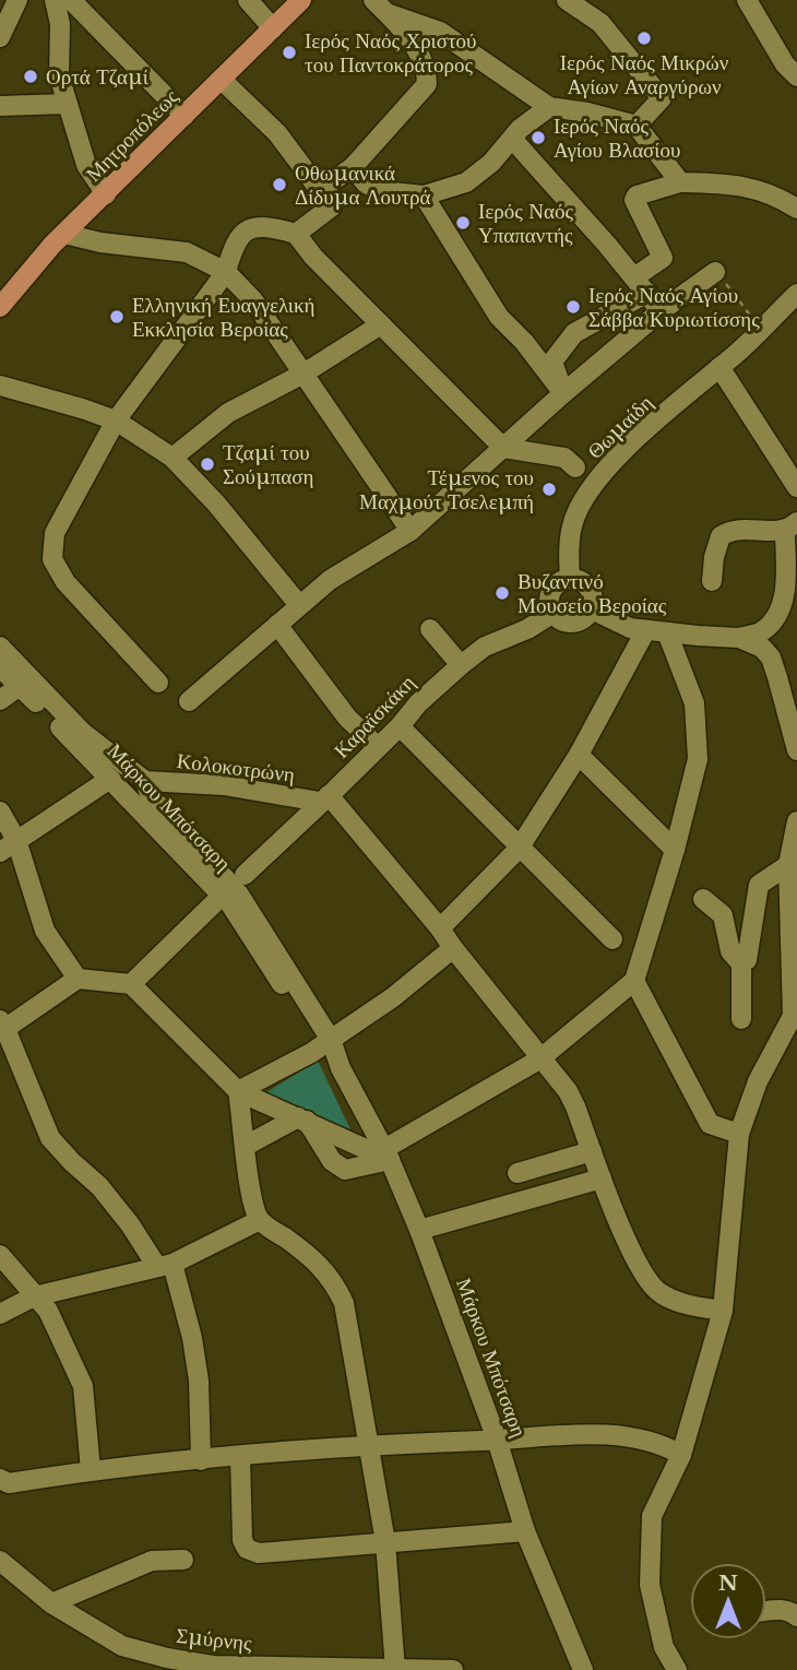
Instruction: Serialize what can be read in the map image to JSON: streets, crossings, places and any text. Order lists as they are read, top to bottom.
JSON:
{
  "streets": {
    "main road": ["Μητροπόλεως"],
    "street": [
      "Θωμαίδη",
      "Καραϊσκάκη",
      "Κολοκοτρώνη",
      "Μάρκου Μπότσαρη",
      "Σμύρνης"
    ]
  },
  "crossings": [
    ["Θωμαίδη", "Καραϊσκάκη"],
    ["Καραϊσκάκη", "Κολοκοτρώνη"],
    ["Κολοκοτρώνη", "Μάρκου Μπότσαρη"]
  ],
  "places": [
    "Ιερός Ναός Μικρών Αγίων Αναργύρων",
    "Ιερός Ναός Χριστού του Παντοκράτορος",
    "Ορτά Τζαμί",
    "Ιερός Ναός Αγίου Βλασίου",
    "Οθωμανικά Δίδυμα Λουτρά",
    "Ιερός Ναός Υπαπαντής",
    "Ιερός Ναός Αγίου Σάββα Κυριωτίσσης",
    "Ελληνική Ευαγγελική Εκκλησία Βεροίας",
    "Τζαμί του Σούμπαση",
    "Τέμενος του Μαχμούτ Τσελεμπή",
    "Βυζαντινό Μουσείο Βεροίας"
  ],
  "north": "top"
}
